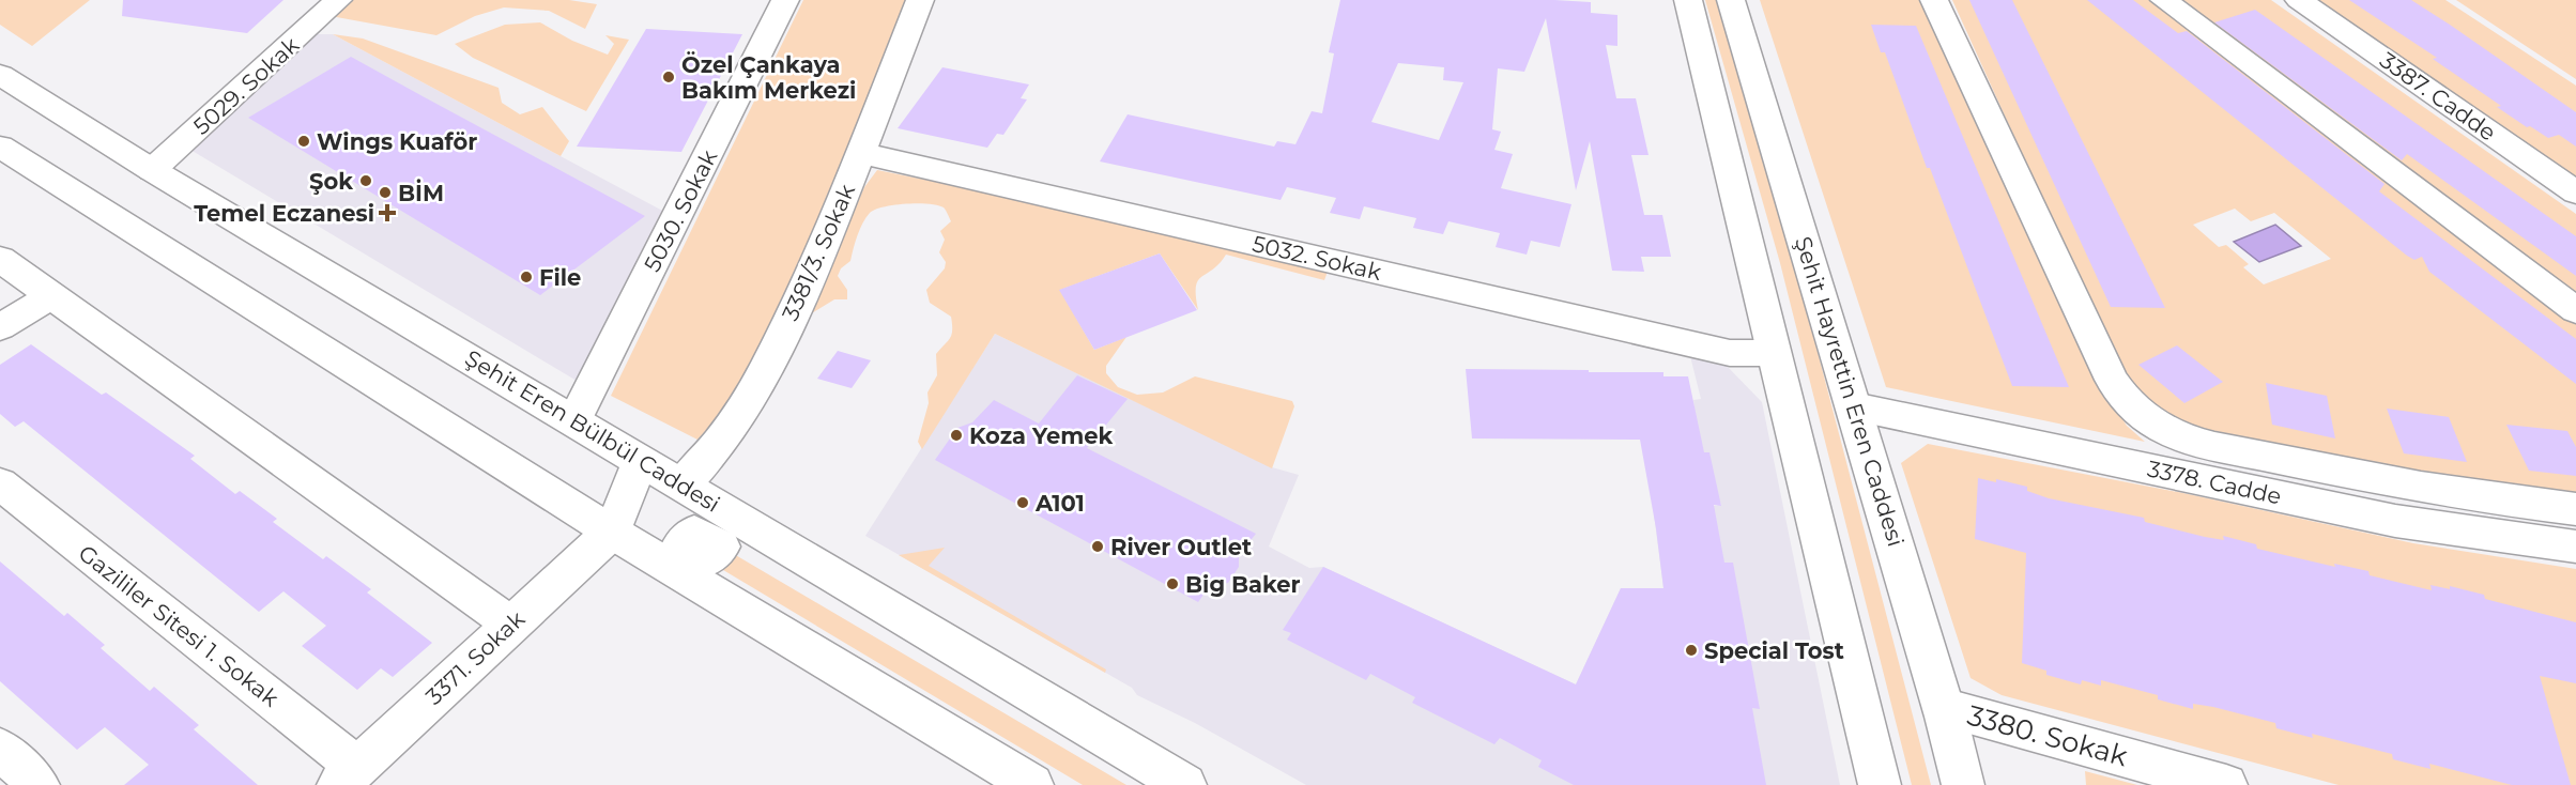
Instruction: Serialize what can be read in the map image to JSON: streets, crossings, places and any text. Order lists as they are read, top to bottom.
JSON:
{
  "streets": {
    "street": [
      "5029. Sokak",
      "3387. Cadde",
      "5030. Sokak",
      "3381/3. Sokak",
      "5032. Sokak",
      "Şehit Hayrettin Eren Caddesi",
      "Şehit Eren Bülbül Caddesi",
      "3378. Cadde",
      "Gazililer Sitesi 1. Sokak",
      "3371. Sokak",
      "3380. Sokak"
    ]
  },
  "crossings": [
    ["5029. Sokak", "Şehit Eren Bülbül Caddesi"],
    ["5030. Sokak", "Şehit Eren Bülbül Caddesi"],
    ["3381/3. Sokak", "5032. Sokak"],
    ["3381/3. Sokak", "Şehit Eren Bülbül Caddesi"],
    ["Şehit Hayrettin Eren Caddesi", "3378. Cadde"],
    ["Şehit Hayrettin Eren Caddesi", "3380. Sokak"],
    ["Gazililer Sitesi 1. Sokak", "3371. Sokak"]
  ],
  "places": {
    "other": [
      "Özel Çankaya Bakım Merkezi",
      "Wings Kuaför",
      "Şok",
      "BİM",
      "File",
      "Koza Yemek",
      "A101",
      "River Outlet",
      "Big Baker",
      "Special Tost"
    ],
    "health": ["Temel Eczanesi"]
  }
}
